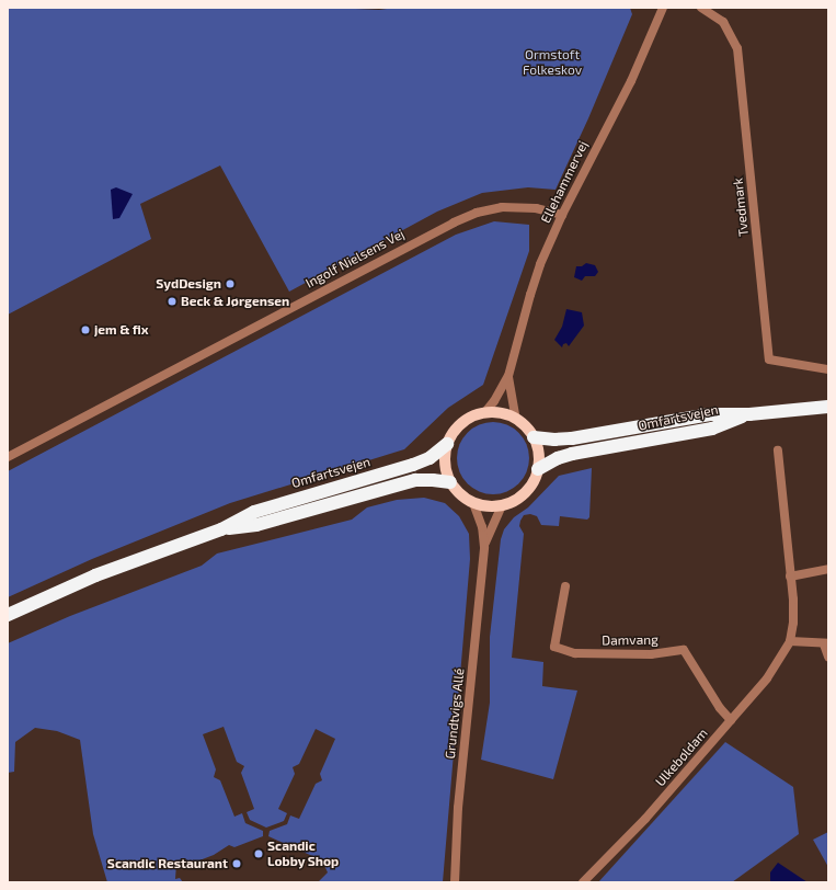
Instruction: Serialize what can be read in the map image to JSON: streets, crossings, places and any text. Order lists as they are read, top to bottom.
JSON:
{
  "streets": {
    "highway": ["Omfartsvejen"],
    "street": [
      "Ellehammervej",
      "Tvedmark",
      "Ingolf Nielsens Vej",
      "Damvang",
      "Grundtvigs Allé",
      "Ulkebøldam"
    ]
  },
  "crossings": [
    ["Ellehammervej", "Ingolf Nielsens Vej"],
    ["Ellehammervej", "Omfartsvejen"],
    ["Ellehammervej", "Grundtvigs Allé"],
    ["Omfartsvejen", "Grundtvigs Allé"],
    ["Damvang", "Ulkebøldam"]
  ],
  "parks": ["Ormstoft Folkeskov"],
  "places": [
    "SydDesign",
    "Beck & Jørgensen",
    "jem & fix",
    "Scandic Lobby Shop",
    "Scandic Restaurant"
  ]
}
